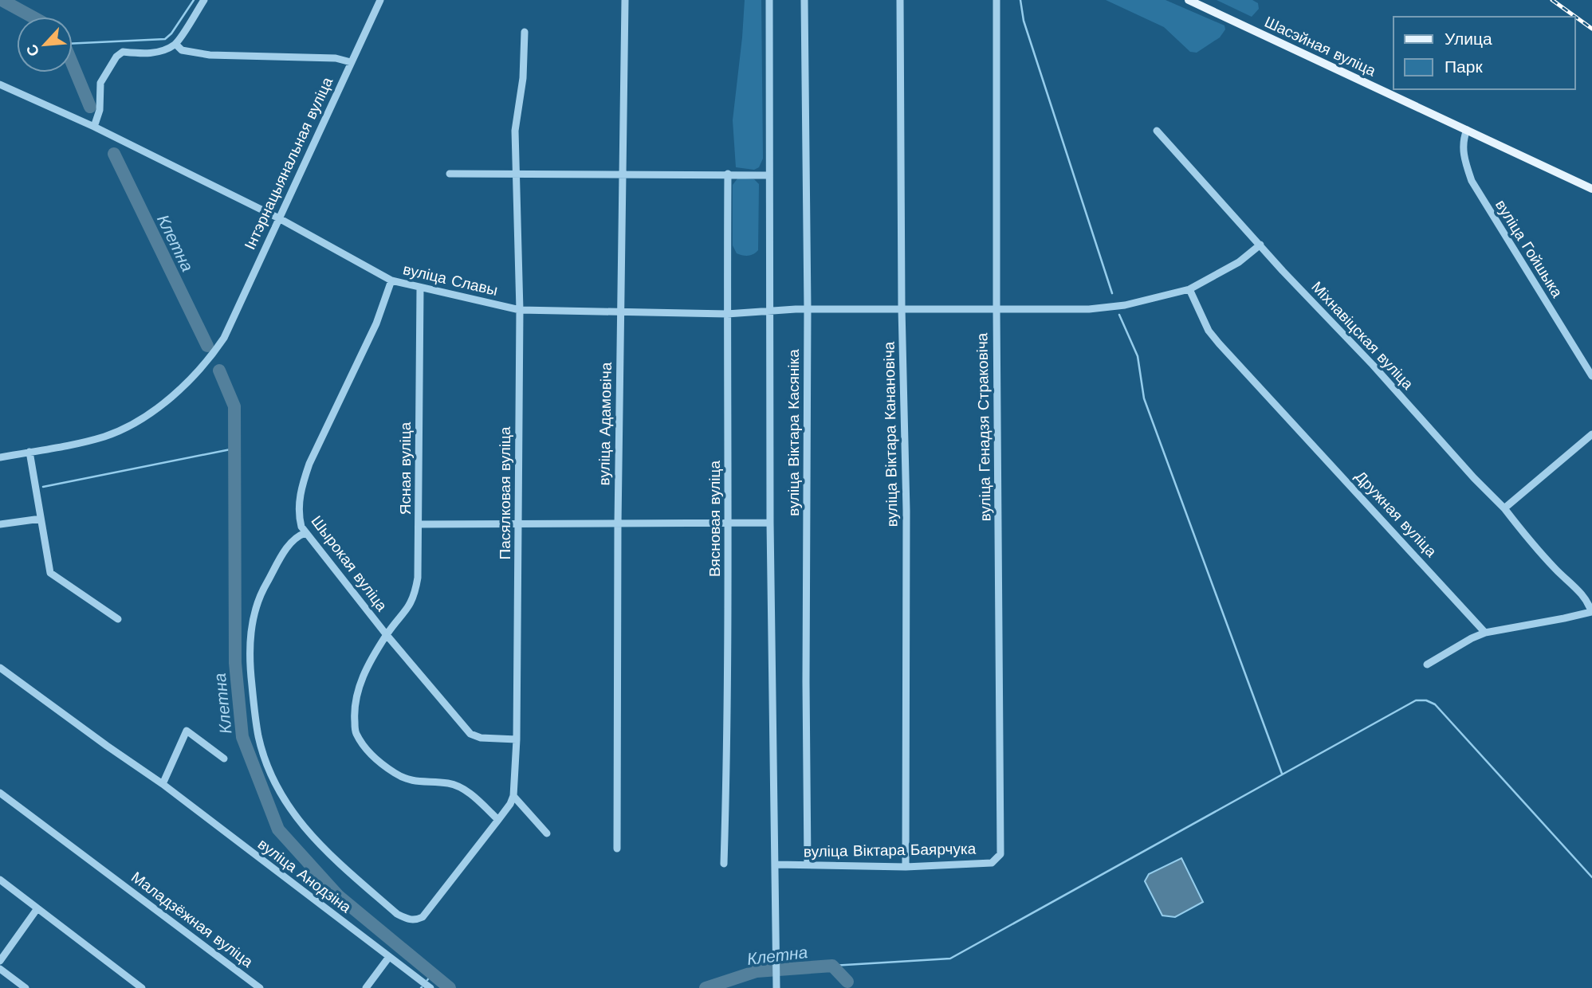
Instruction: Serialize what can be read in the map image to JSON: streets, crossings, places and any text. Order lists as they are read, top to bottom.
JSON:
{
  "streets": {
    "main road": ["Шасэйная вуліца"],
    "street": [
      "Інтэрнацыянальная вуліца",
      "вуліца Гойшыка",
      "вуліца Славы",
      "Міхнавіцская вуліца",
      "вуліца Адамовіча",
      "вуліца Генадзя Страковіча",
      "вуліца Віктара Касяніка",
      "вуліца Віктара Канановіча",
      "Ясная вуліца",
      "Пасялковая вуліца",
      "Дружная вуліца",
      "Вясновая вуліца",
      "Шырокая вуліца",
      "вуліца Віктара Баярчука",
      "вуліца Анодзіна",
      "Маладзёжная вуліца"
    ]
  },
  "crossings": [
    ["Шасэйная вуліца", "вуліца Гойшыка"],
    ["Інтэрнацыянальная вуліца", "вуліца Славы"],
    ["вуліца Славы", "вуліца Адамовіча"],
    ["вуліца Славы", "вуліца Генадзя Страковіча"],
    ["вуліца Славы", "вуліца Віктара Касяніка"],
    ["вуліца Славы", "вуліца Віктара Канановіча"],
    ["вуліца Славы", "Ясная вуліца"],
    ["вуліца Славы", "Пасялковая вуліца"],
    ["вуліца Славы", "Дружная вуліца"],
    ["вуліца Славы", "Вясновая вуліца"],
    ["вуліца Славы", "Шырокая вуліца"],
    ["вуліца Генадзя Страковіча", "вуліца Віктара Баярчука"],
    ["вуліца Віктара Касяніка", "вуліца Віктара Баярчука"],
    ["вуліца Віктара Канановіча", "вуліца Віктара Баярчука"],
    ["Ясная вуліца", "Шырокая вуліца"],
    ["Пасялковая вуліца", "Шырокая вуліца"]
  ],
  "water": ["Клетна"],
  "legend": ["Улица", "Парк"],
  "north": "bottom left"
}
